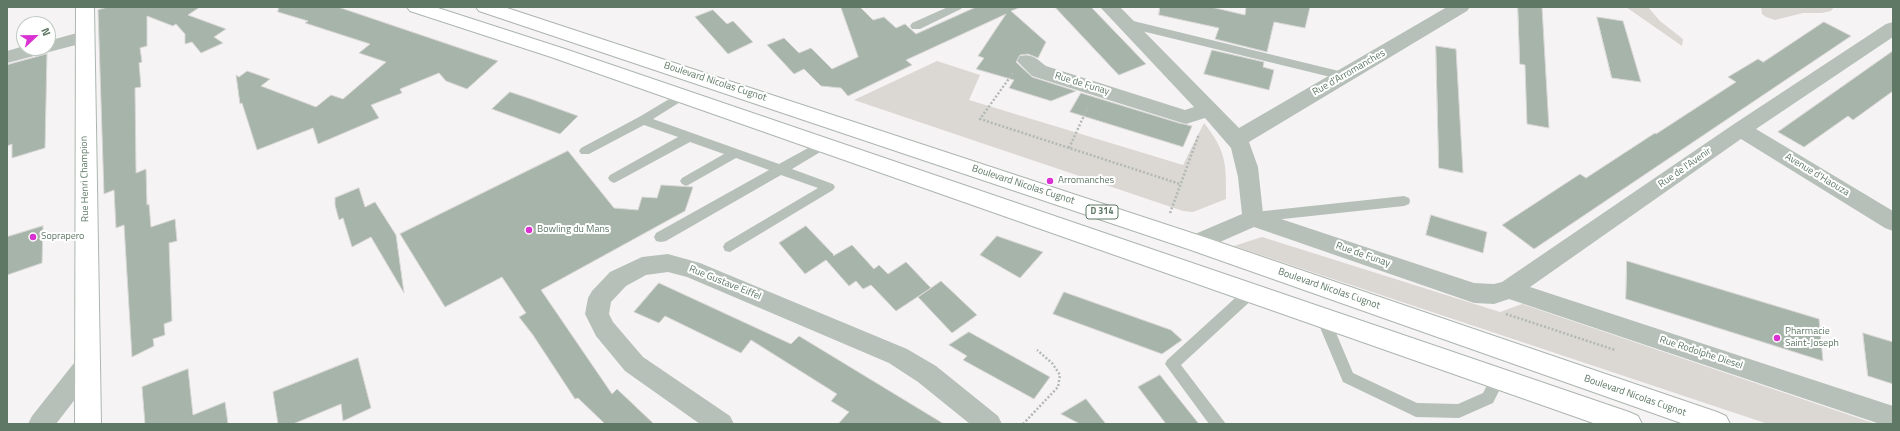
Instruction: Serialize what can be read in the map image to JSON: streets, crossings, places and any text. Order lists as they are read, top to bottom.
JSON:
{
  "streets": {
    "main road": ["Boulevard Nicolas Cugnot", "Rue Henri Champion", "D 314"],
    "street": [
      "Rue d'Arromanches",
      "Rue de Funay",
      "Rue de l'Avenir",
      "Avenue d'Haouza",
      "Rue Gustave Eiffel",
      "Rue Rodolphe Diesel"
    ]
  },
  "crossings": [
    ["Rue de Funay", "Rue de l'Avenir"],
    ["Rue de l'Avenir", "Avenue d'Haouza"],
    ["Rue de l'Avenir", "Rue Rodolphe Diesel"]
  ],
  "places": [
    "Arromanches",
    "Bowling du Mans",
    "Soprapero",
    "Pharmacie Saint-Joseph"
  ],
  "north": "right"
}
